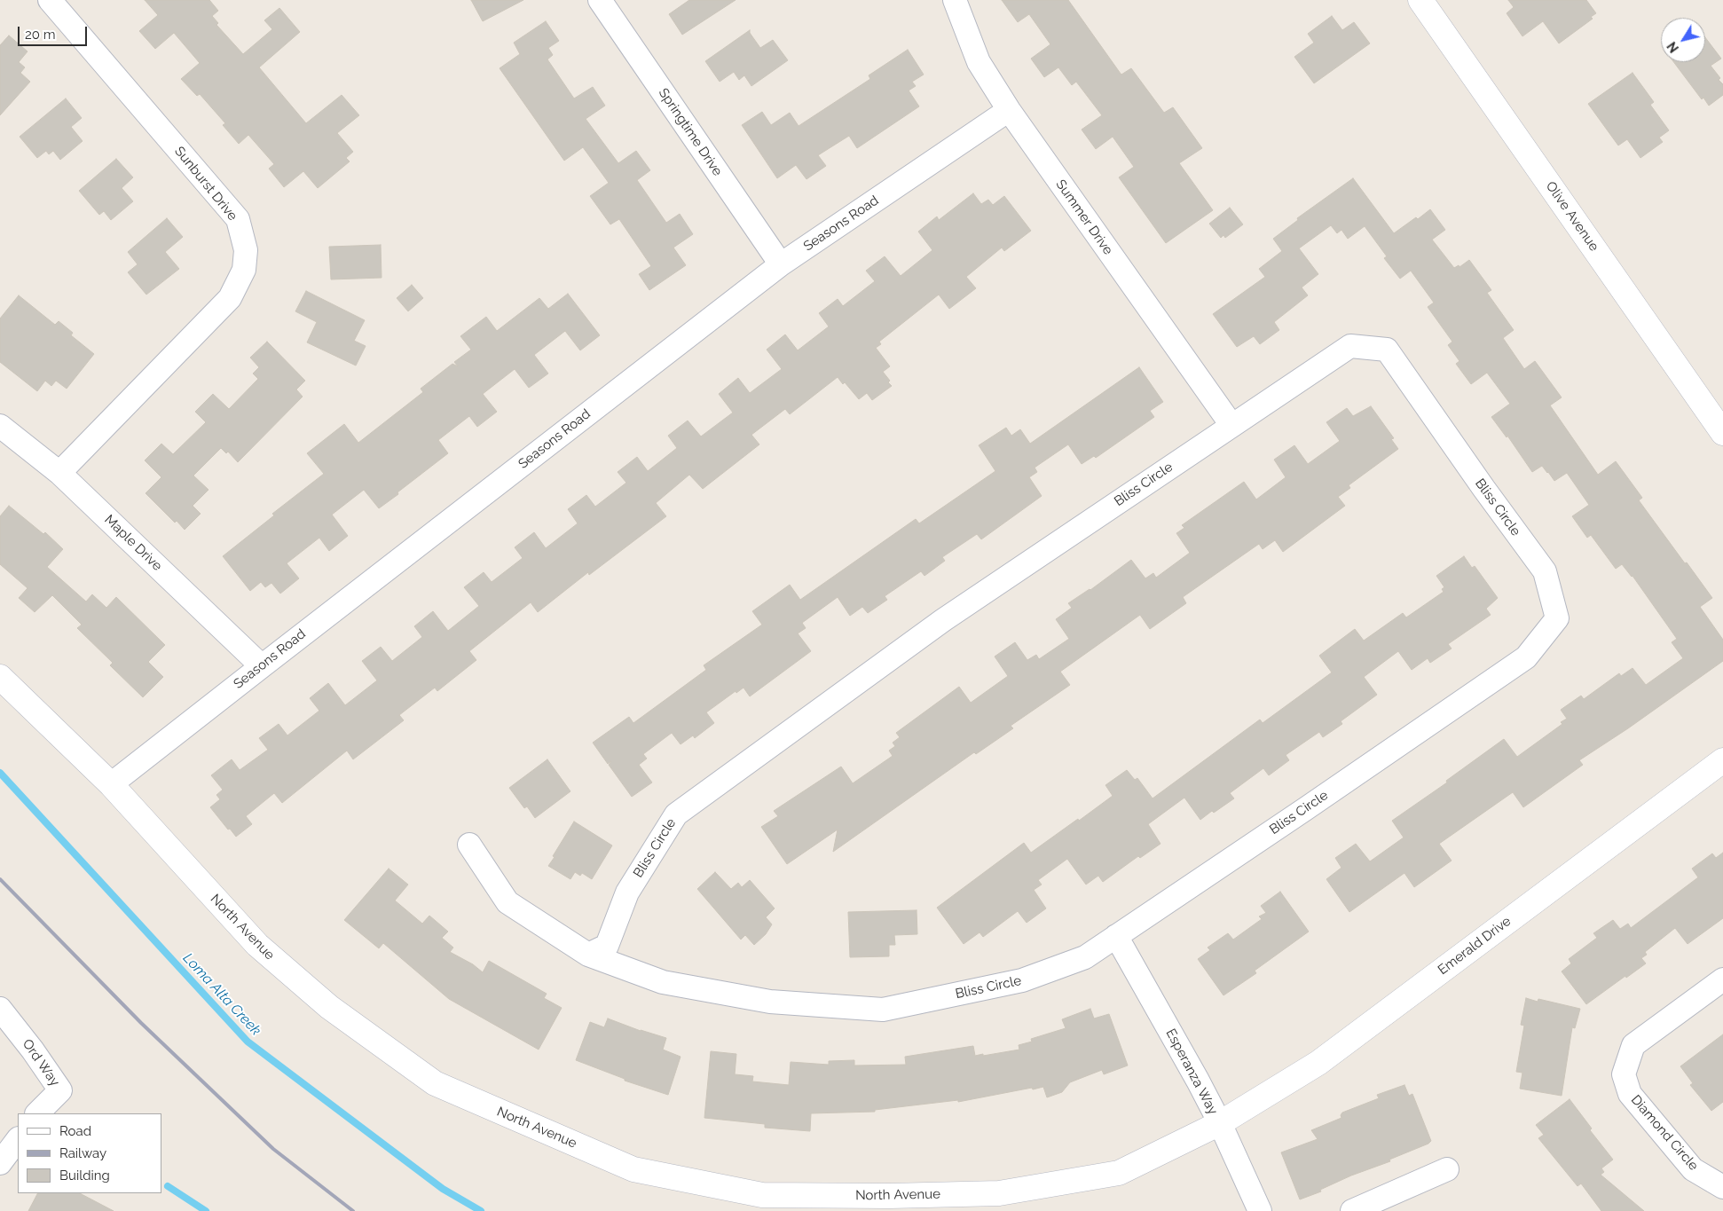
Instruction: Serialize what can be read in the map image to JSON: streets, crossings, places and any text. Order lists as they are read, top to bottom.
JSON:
{
  "streets": {
    "main road": ["Olive Avenue", "North Avenue", "Emerald Drive"],
    "street": [
      "Springtime Drive",
      "Sunburst Drive",
      "Summer Drive",
      "Seasons Road",
      "Bliss Circle",
      "Maple Drive",
      "Ord Way",
      "Esperanza Way",
      "Diamond Circle"
    ]
  },
  "crossings": [
    ["Springtime Drive", "Seasons Road"],
    ["Sunburst Drive", "Maple Drive"],
    ["Summer Drive", "Seasons Road"],
    ["Summer Drive", "Bliss Circle"],
    ["Seasons Road", "Maple Drive"],
    ["Seasons Road", "North Avenue"],
    ["Bliss Circle", "Esperanza Way"],
    ["North Avenue", "Emerald Drive"],
    ["North Avenue", "Esperanza Way"],
    ["Emerald Drive", "Esperanza Way"]
  ],
  "water": ["Loma Alta Creek"],
  "legend": ["Road", "Railway", "Building"],
  "scale_bar": "20 m",
  "north": "bottom left"
}
